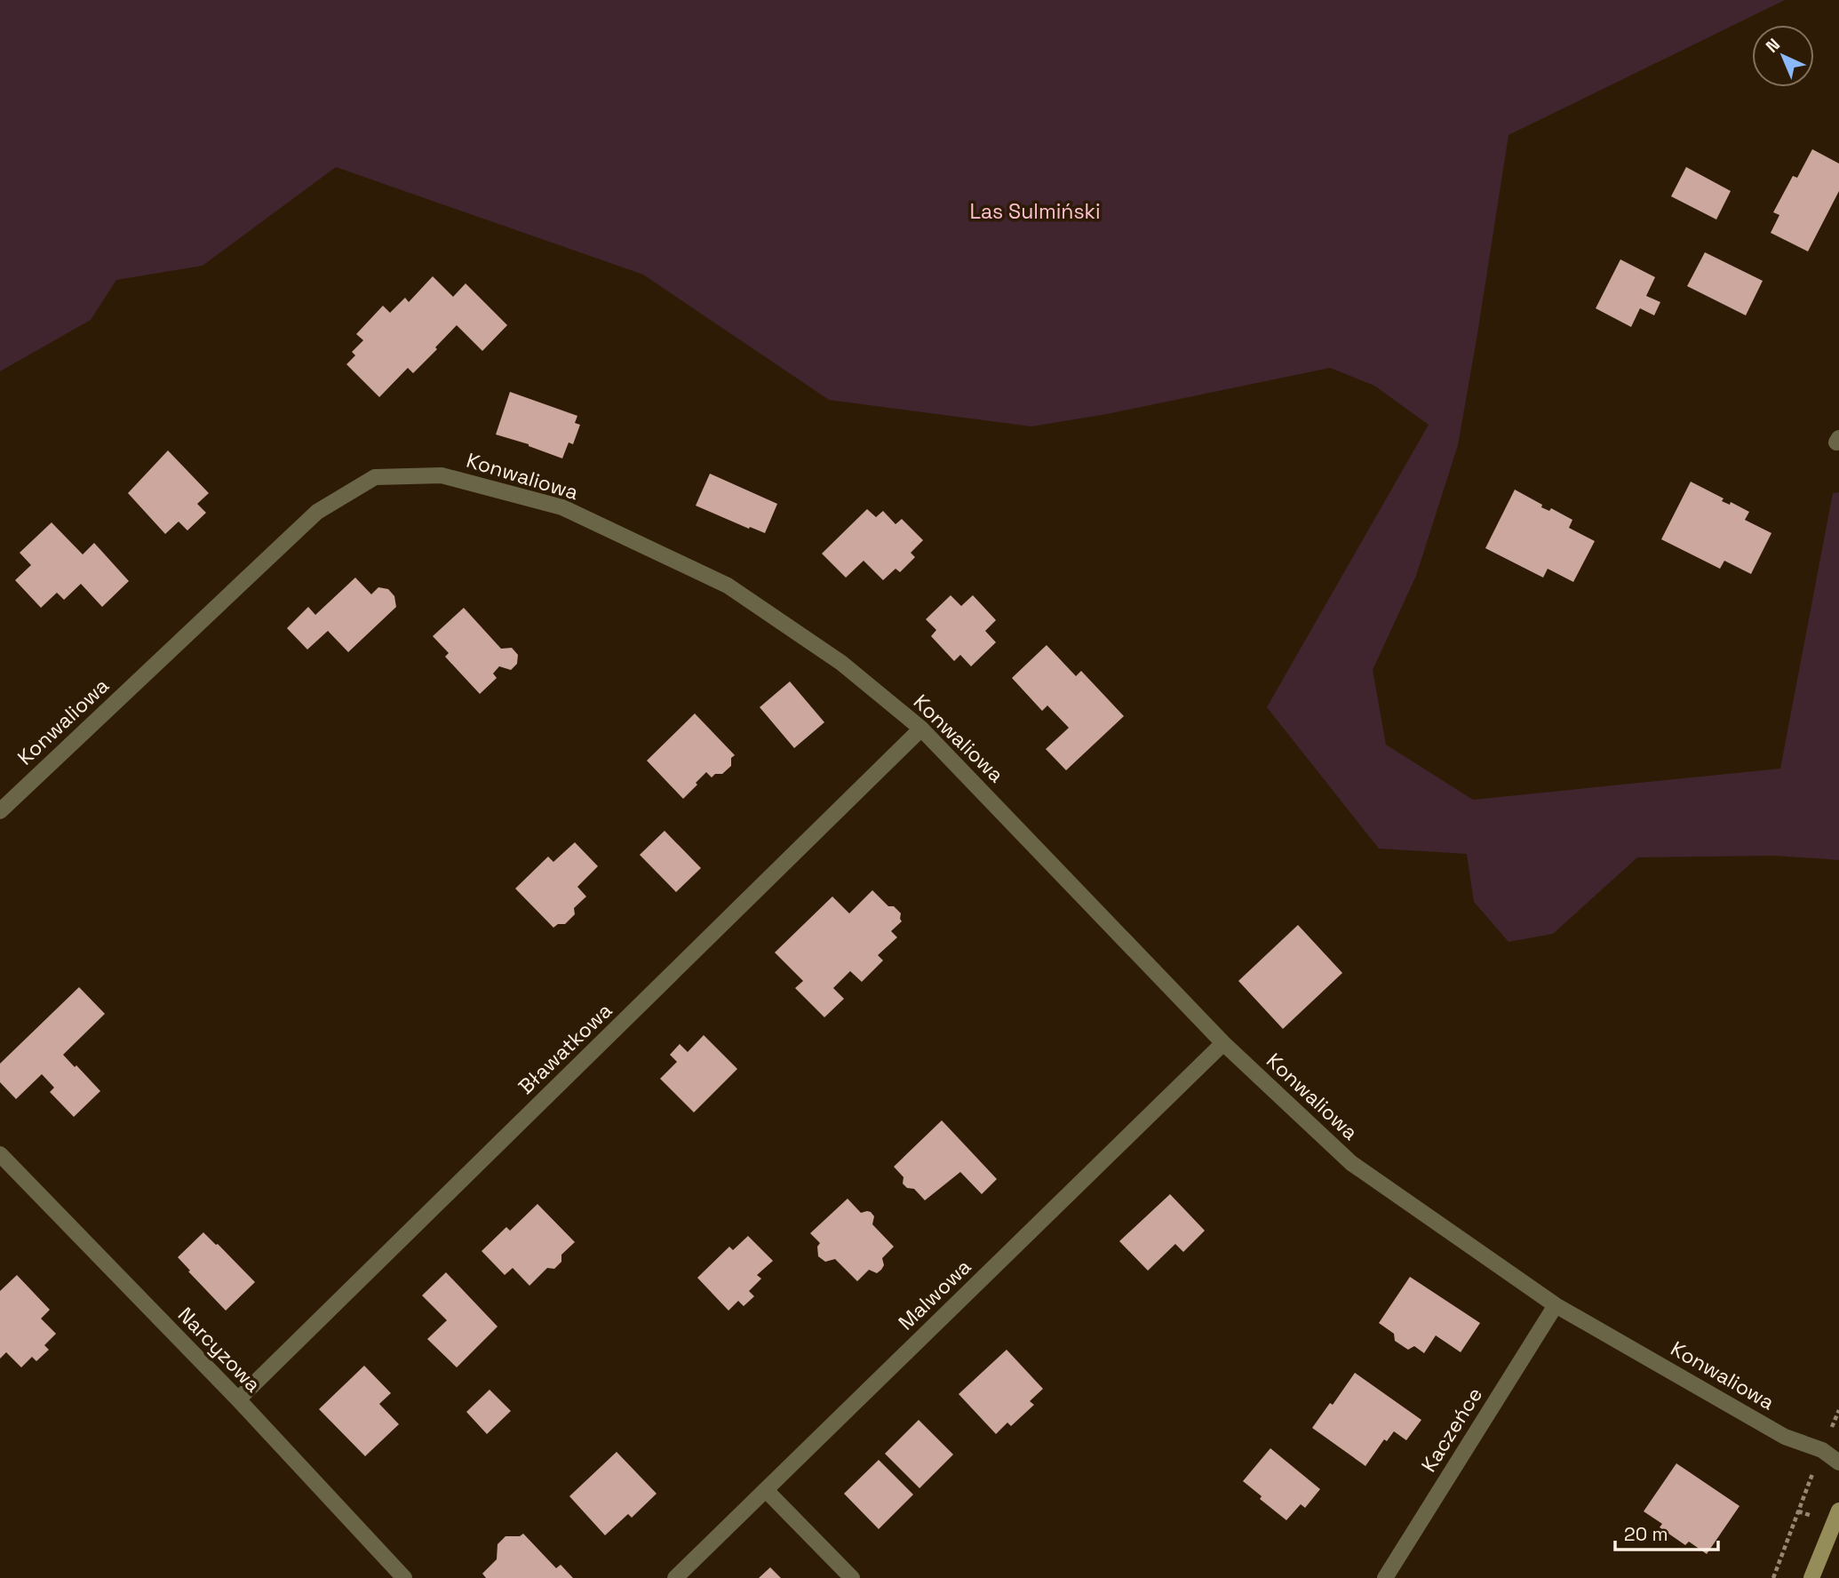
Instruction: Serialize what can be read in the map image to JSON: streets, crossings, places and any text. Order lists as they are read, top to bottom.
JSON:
{
  "streets": {
    "street": [
      "Konwaliowa",
      "Bławatkowa",
      "Malwowa",
      "Narcyzowa",
      "Kaczeńce"
    ]
  },
  "crossings": [
    ["Konwaliowa", "Bławatkowa"],
    ["Konwaliowa", "Malwowa"],
    ["Konwaliowa", "Kaczeńce"],
    ["Bławatkowa", "Narcyzowa"]
  ],
  "parks": ["Las Sulmiński"],
  "scale_bar": "20 m",
  "north": "top left"
}
